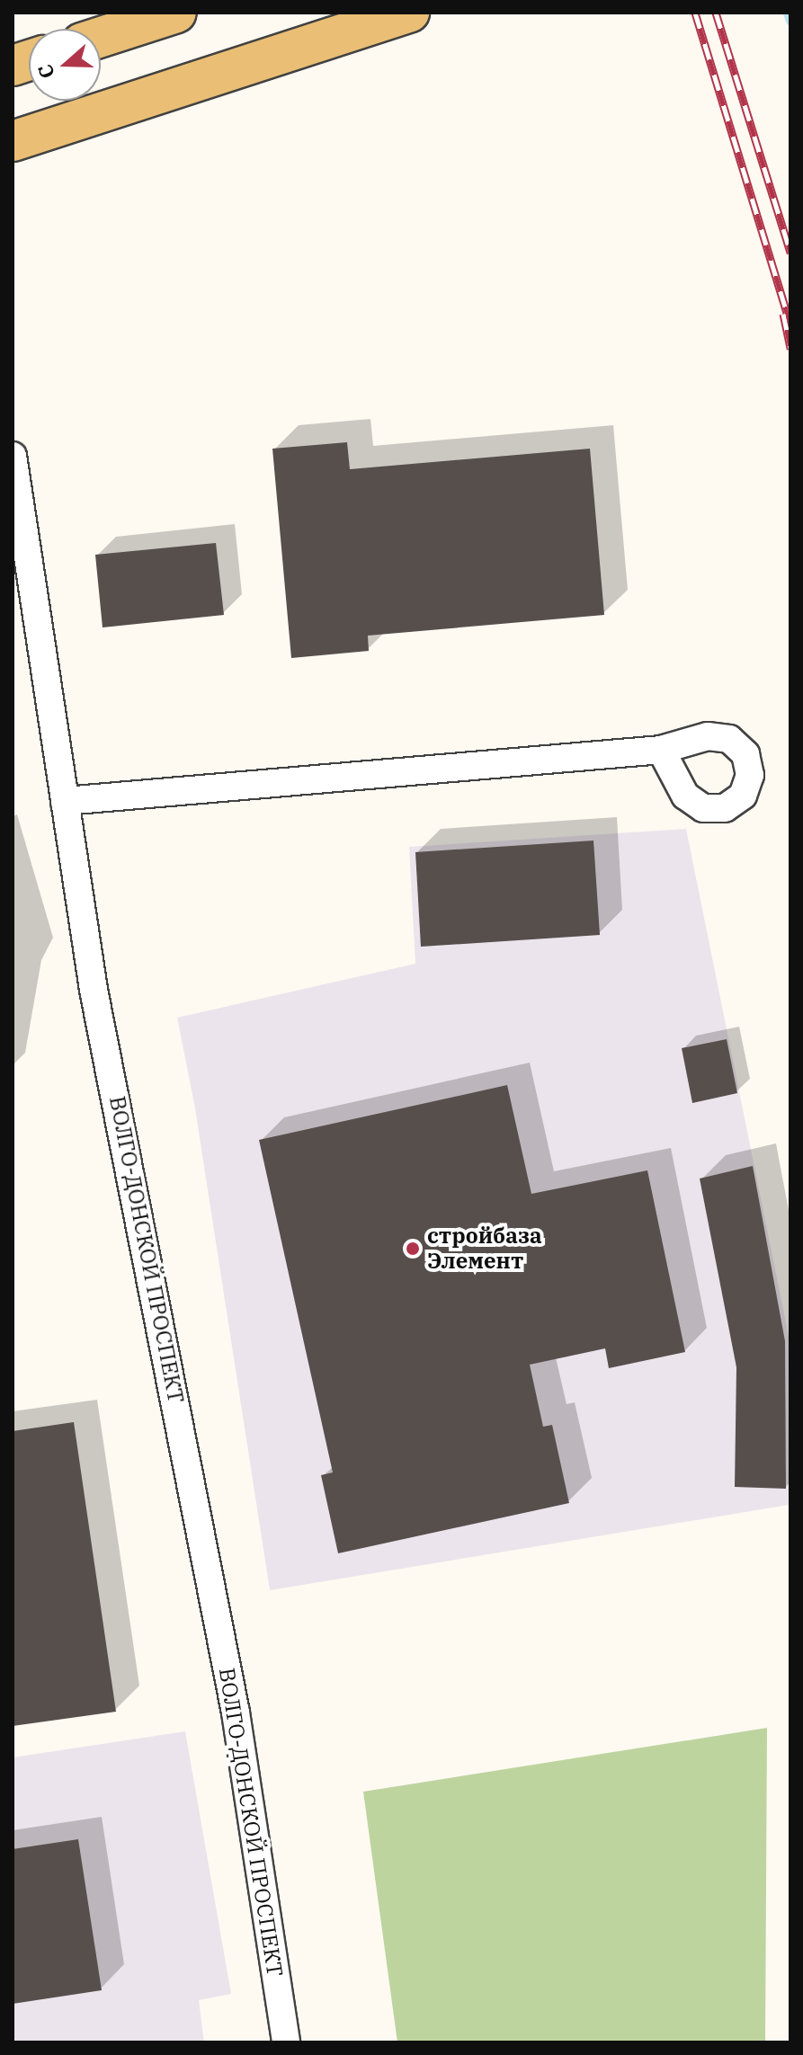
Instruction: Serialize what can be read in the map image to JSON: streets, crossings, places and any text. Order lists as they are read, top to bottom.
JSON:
{
  "streets": {
    "street": ["ВОЛГО-ДОНСКОЙ ПРОСПЕКТ"]
  },
  "places": ["стройбаза Элемент"],
  "north": "left"
}
